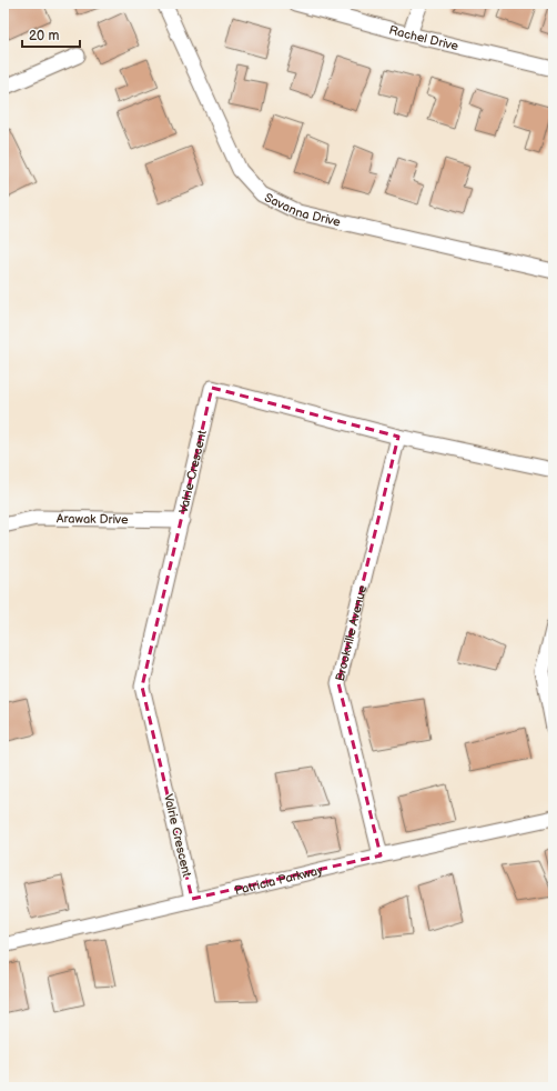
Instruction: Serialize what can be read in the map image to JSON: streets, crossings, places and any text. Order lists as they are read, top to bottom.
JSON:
{
  "streets": {
    "street": [
      "Rachel Drive",
      "Savanna Drive",
      "Valrie Crescent",
      "Arawak Drive",
      "Brookville Avenue",
      "Patricia Parkway"
    ]
  },
  "crossings": [
    ["Valrie Crescent", "Arawak Drive"],
    ["Valrie Crescent", "Brookville Avenue"],
    ["Valrie Crescent", "Patricia Parkway"],
    ["Brookville Avenue", "Patricia Parkway"]
  ],
  "scale_bar": "20 m"
}
